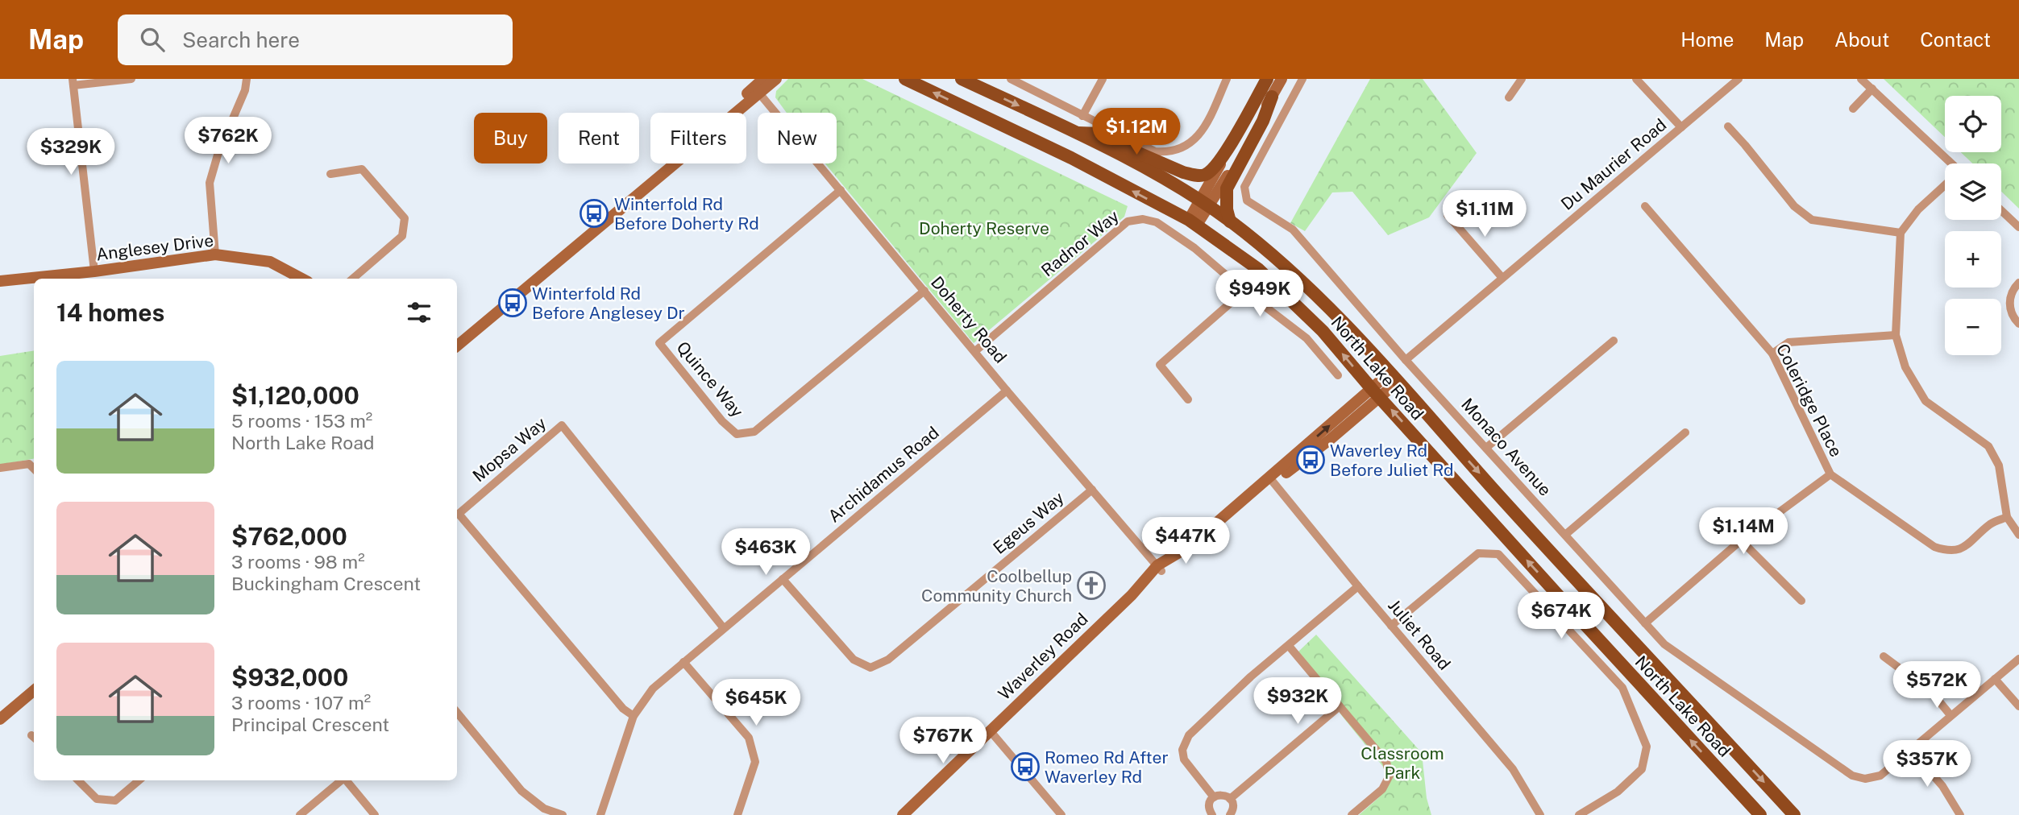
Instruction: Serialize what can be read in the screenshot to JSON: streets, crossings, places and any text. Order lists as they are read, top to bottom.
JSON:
{
  "streets": {
    "main road": ["Anglesey Drive", "North Lake Road", "Waverley Road"],
    "street": [
      "Du Maurier Road",
      "Radnor Way",
      "Doherty Road",
      "Quince Way",
      "Coleridge Place",
      "Monaco Avenue",
      "Mopsa Way",
      "Archidamus Road",
      "Egeus Way",
      "Juliet Road"
    ]
  },
  "crossings": [
    ["Du Maurier Road", "Monaco Avenue"],
    ["Radnor Way", "Doherty Road"],
    ["Doherty Road", "Quince Way"],
    ["Doherty Road", "Archidamus Road"],
    ["Doherty Road", "Egeus Way"],
    ["Doherty Road", "Waverley Road"],
    ["North Lake Road", "Waverley Road"],
    ["Mopsa Way", "Archidamus Road"],
    ["Archidamus Road", "Egeus Way"],
    ["Juliet Road", "Waverley Road"]
  ],
  "parks": ["Doherty Reserve", "Classroom Park"],
  "places": {
    "bus stop": [
      "Winterfold Rd Before Doherty Rd",
      "Winterfold Rd Before Anglesey Dr",
      "Waverley Rd Before Juliet Rd",
      "Romeo Rd After Waverley Rd"
    ],
    "church": ["Coolbellup Community Church"]
  },
  "page": {
    "header": "Map",
    "search": "Search here",
    "nav": [
      "Home",
      "Map",
      "About",
      "Contact"
    ],
    "map_buttons": ["+", "−"],
    "price": [
      "$1.12M",
      "$762K",
      "$329K",
      "$1.11M",
      "$949K",
      "$1.14M",
      "$447K",
      "$463K",
      "$674K",
      "$572K",
      "$932K",
      "$645K",
      "$767K",
      "$357K"
    ],
    "chip": [
      "Buy",
      "Rent",
      "Filters",
      "New"
    ],
    "heading": "14 homes",
    "list": [
      {
        "name": "$1,120,000",
        "note": "5 rooms · 153 m² · North Lake Road"
      },
      {
        "name": "$762,000",
        "note": "3 rooms · 98 m² · Buckingham Crescent"
      },
      {
        "name": "$932,000",
        "note": "3 rooms · 107 m² · Principal Crescent"
      }
    ]
  }
}
